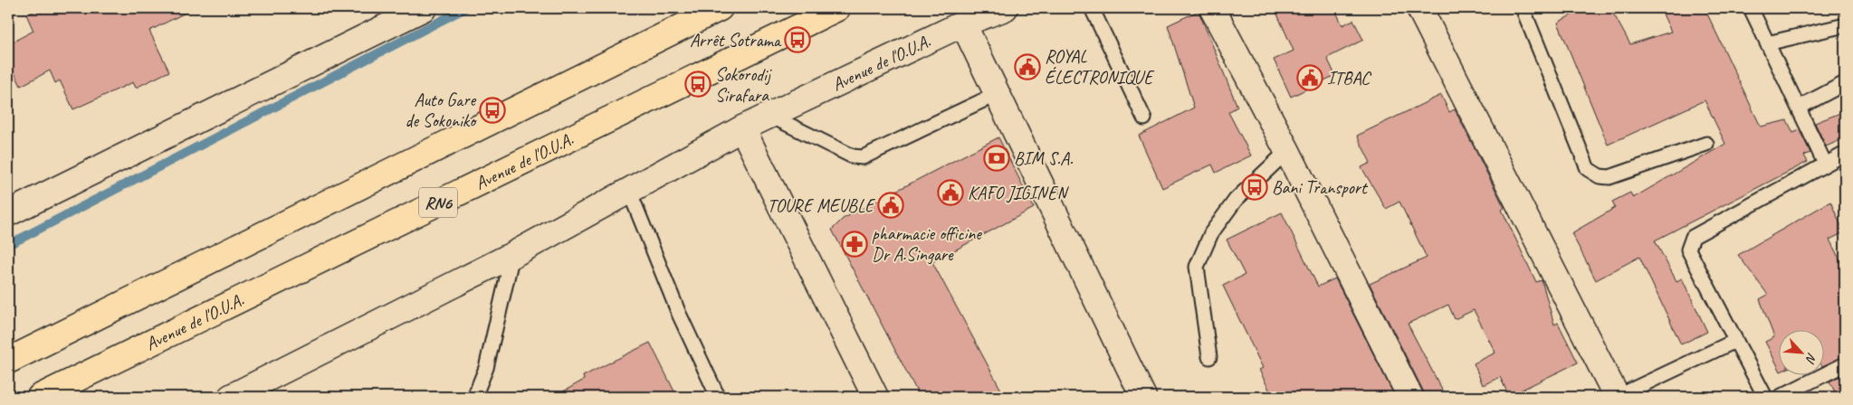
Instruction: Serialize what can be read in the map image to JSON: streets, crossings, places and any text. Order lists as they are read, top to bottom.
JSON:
{
  "streets": {
    "highway": ["Avenue de l'O.U.A.", "RN6"]
  },
  "places": {
    "bus stop": [
      "Arrêt Sotrama",
      "Sokorodij Sirafara",
      "Auto Gare de Sokoniko",
      "Bani Transport"
    ],
    "public building": [
      "ROYAL ÉLECTRONIQUE",
      "ITBAC",
      "KAFO JIGINEN",
      "TOURE MEUBLE"
    ],
    "bank": ["BIM S.A."],
    "pharmacy": ["pharmacie officine Dr A.Singare"]
  },
  "north": "bottom right"
}
